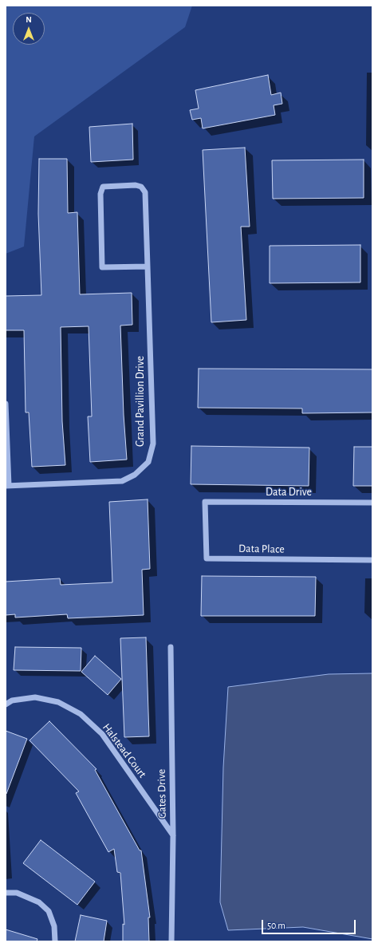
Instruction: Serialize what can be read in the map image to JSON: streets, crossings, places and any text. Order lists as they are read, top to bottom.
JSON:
{
  "streets": {
    "street": [
      "Grand Pavillion Drive",
      "Data Drive",
      "Data Place",
      "Halstead Court",
      "Gates Drive"
    ]
  },
  "crossings": [
    ["Data Drive", "Data Place"],
    ["Halstead Court", "Gates Drive"]
  ],
  "scale_bar": "50 m",
  "north": "top"
}
